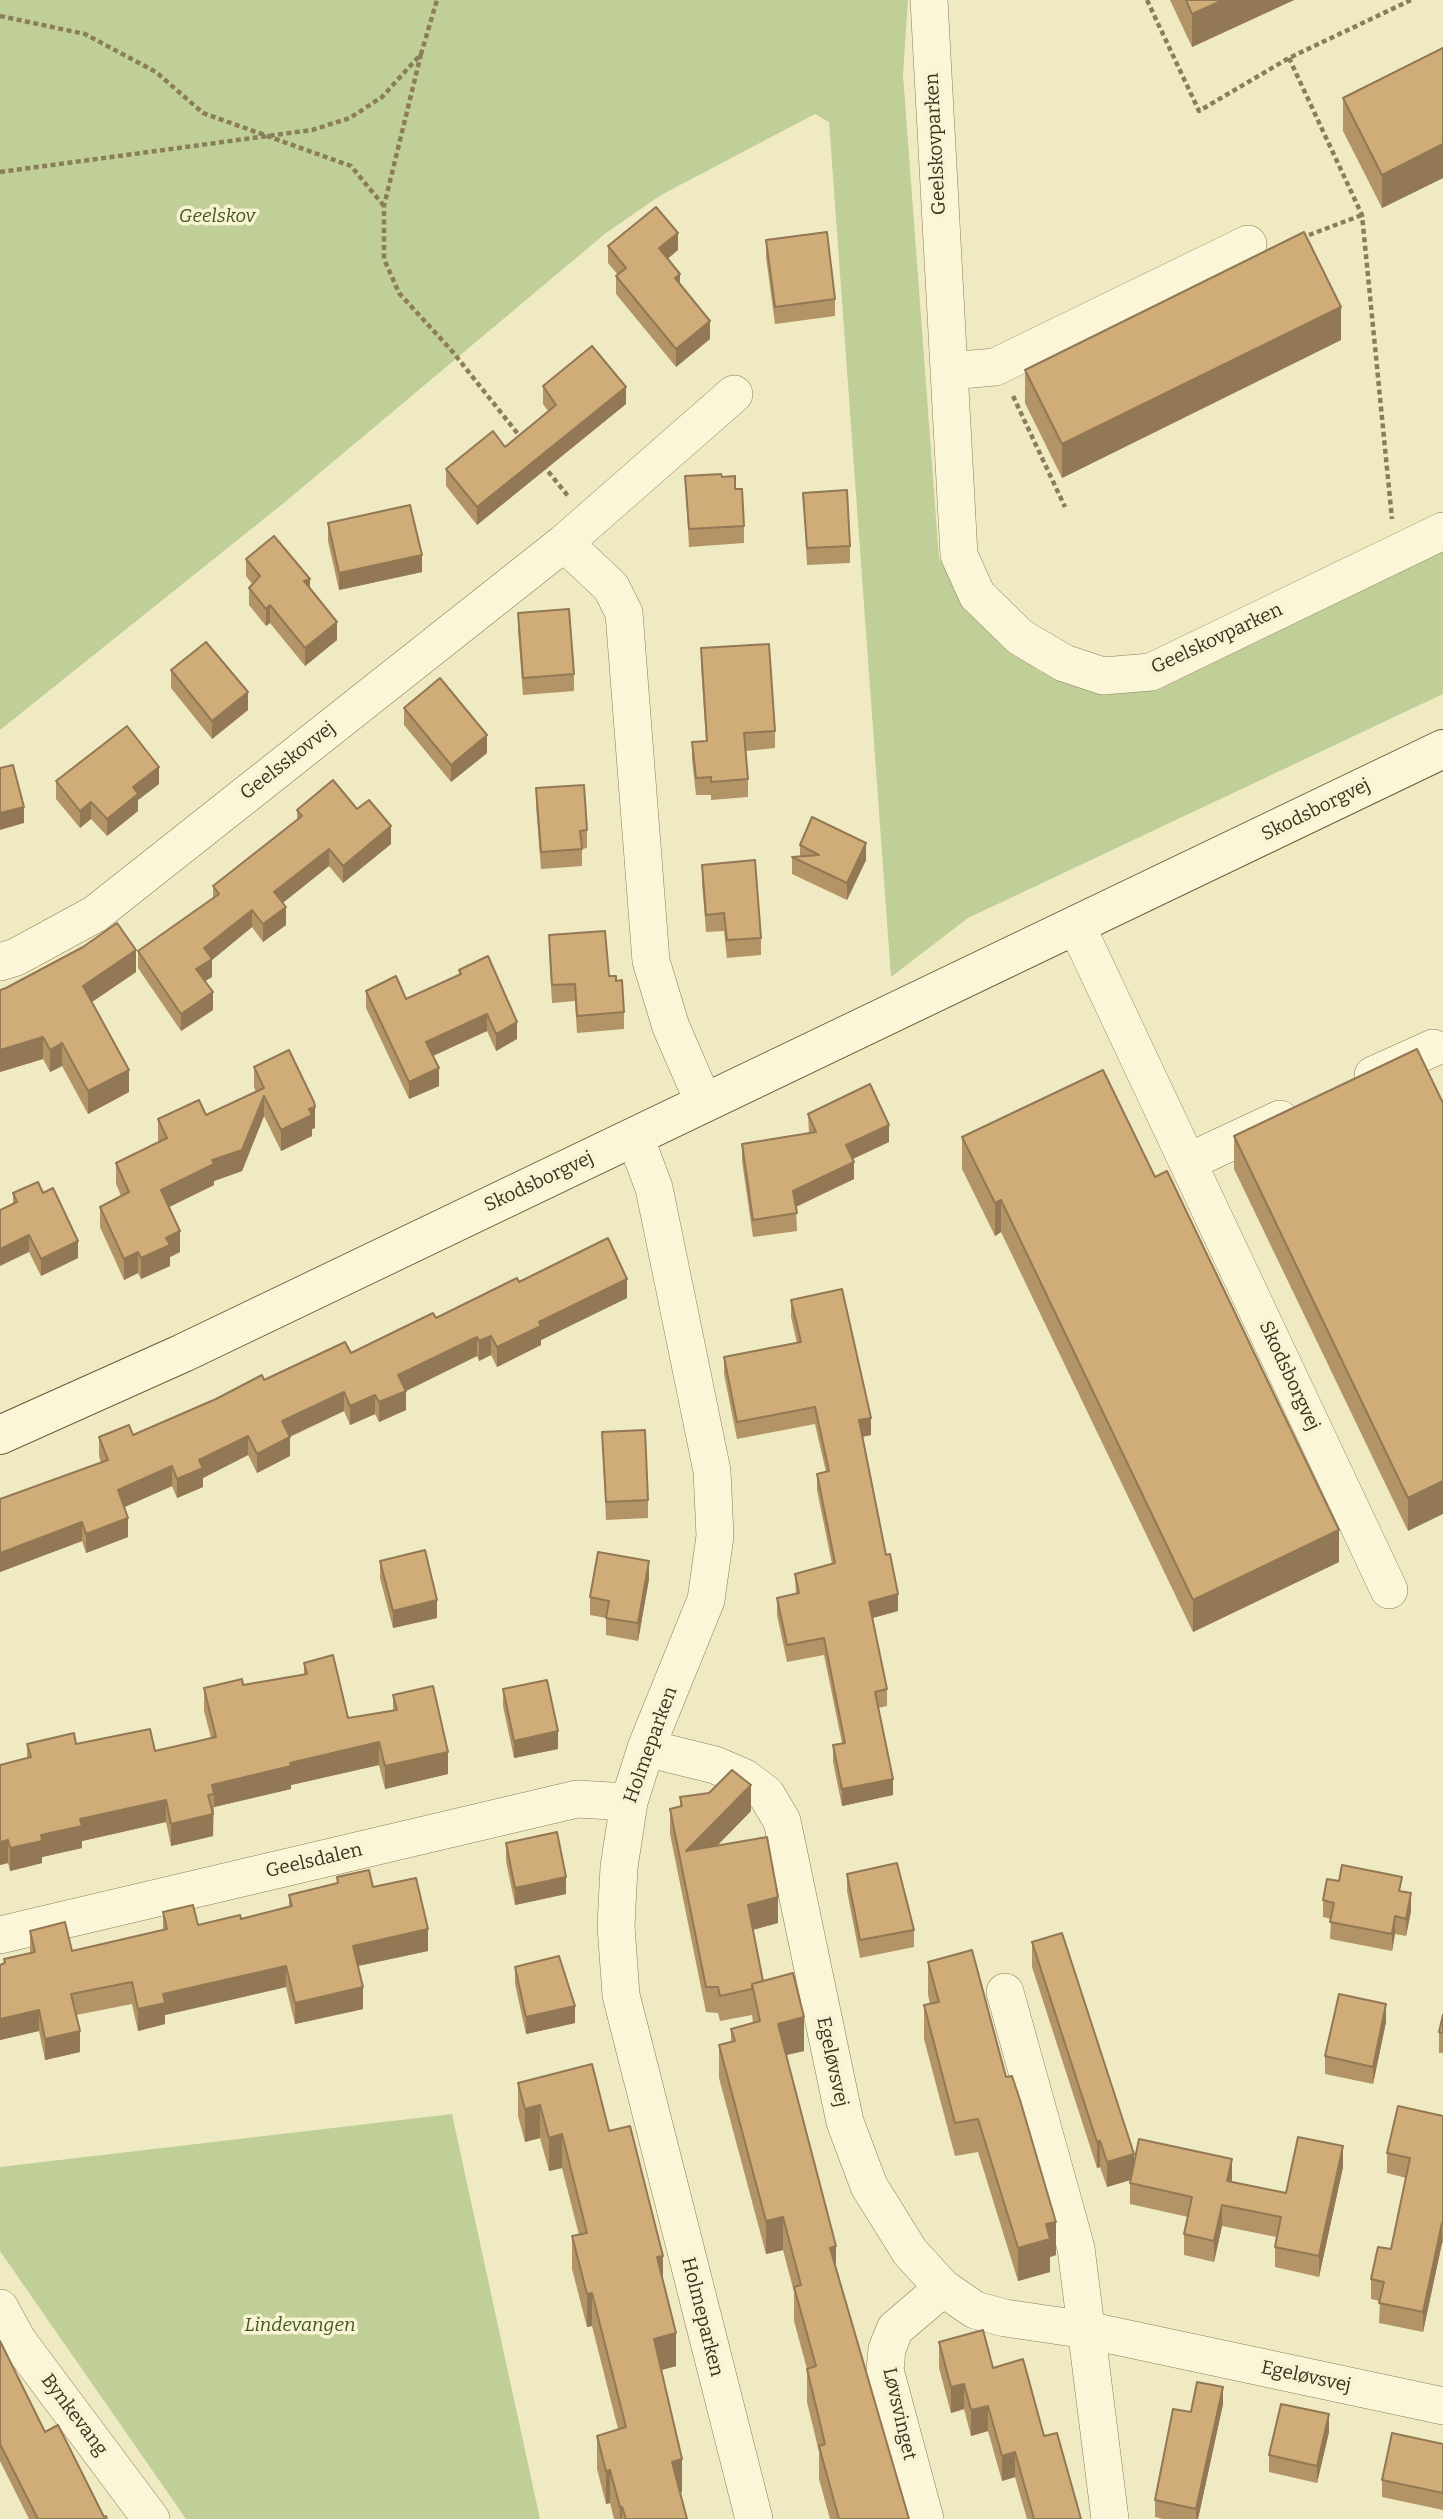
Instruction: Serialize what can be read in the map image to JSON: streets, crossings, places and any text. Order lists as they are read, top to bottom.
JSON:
{
  "streets": {
    "street": [
      "Geelskovparken",
      "Geelsskovvej",
      "Skodsborgvej",
      "Holmeparken",
      "Geelsdalen",
      "Egeløvsvej",
      "Løvsvinget",
      "Bynkevang"
    ]
  },
  "crossings": [
    ["Skodsborgvej", "Holmeparken"],
    ["Holmeparken", "Geelsdalen"],
    ["Holmeparken", "Egeløvsvej"],
    ["Egeløvsvej", "Løvsvinget"]
  ],
  "parks": ["Geelskov", "Lindevangen"]
}
